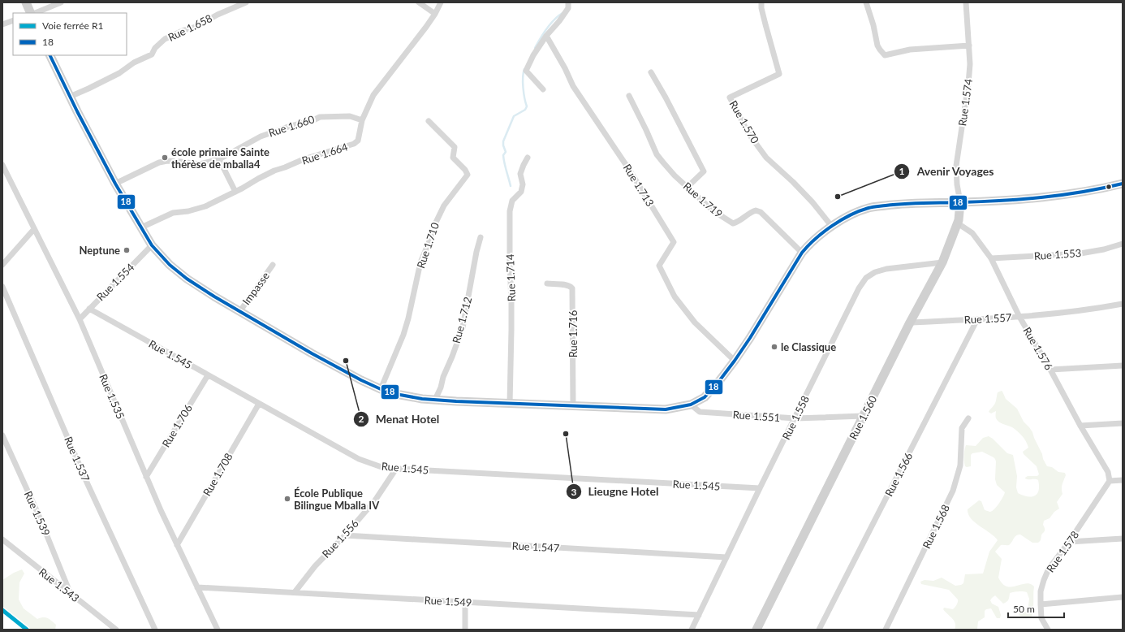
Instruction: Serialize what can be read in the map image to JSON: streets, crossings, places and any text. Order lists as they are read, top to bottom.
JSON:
{
  "streets": {
    "main road": ["Rue 1.560"],
    "street": [
      "Rue 1.658",
      "Rue 1.574",
      "Rue 1.570",
      "Rue 1.660",
      "Rue 1.664",
      "Rue 1.713",
      "Rue 1.719",
      "Rue 1.710",
      "Rue 1.553",
      "Rue 1.714",
      "Rue 1.554",
      "Impasse",
      "Rue 1.557",
      "Rue 1.712",
      "Rue 1.716",
      "Rue 1.576",
      "Rue 1.545",
      "Rue 1.535",
      "Rue 1.551",
      "Rue 1.558",
      "Rue 1.706",
      "Rue 1.537",
      "Rue 1.708",
      "Rue 1.566",
      "Rue 1.539",
      "Rue 1.568",
      "Rue 1.556",
      "Rue 1.547",
      "Rue 1.578",
      "Rue 1.543",
      "Rue 1.549"
    ]
  },
  "crossings": [
    ["Rue 1.574", "Rue 1.560"],
    ["Rue 1.660", "Rue 1.664"],
    ["Rue 1.553", "Rue 1.576"],
    ["Rue 1.554", "Rue 1.545"],
    ["Rue 1.554", "Rue 1.535"],
    ["Rue 1.557", "Rue 1.576"],
    ["Rue 1.557", "Rue 1.560"],
    ["Rue 1.557", "Rue 1.566"],
    ["Rue 1.576", "Rue 1.560"],
    ["Rue 1.576", "Rue 1.578"],
    ["Rue 1.545", "Rue 1.558"],
    ["Rue 1.545", "Rue 1.706"],
    ["Rue 1.545", "Rue 1.708"],
    ["Rue 1.545", "Rue 1.556"],
    ["Rue 1.535", "Rue 1.706"],
    ["Rue 1.535", "Rue 1.708"],
    ["Rue 1.535", "Rue 1.549"],
    ["Rue 1.551", "Rue 1.558"],
    ["Rue 1.551", "Rue 1.560"],
    ["Rue 1.558", "Rue 1.560"],
    ["Rue 1.558", "Rue 1.547"],
    ["Rue 1.558", "Rue 1.549"],
    ["Rue 1.539", "Rue 1.543"],
    ["Rue 1.556", "Rue 1.547"],
    ["Rue 1.556", "Rue 1.549"]
  ],
  "places": [
    "école primaire Sainte thérèse de mballa4",
    "Avenir Voyages",
    "Neptune",
    "le Classique",
    "Menat Hotel",
    "Lieugne Hotel",
    "École Publique Bilingue Mballa IV"
  ],
  "lines": ["transit line 18", "rail line R1"],
  "legend": ["Voie ferrée R1", "18"],
  "scale_bar": "50 m"
}
